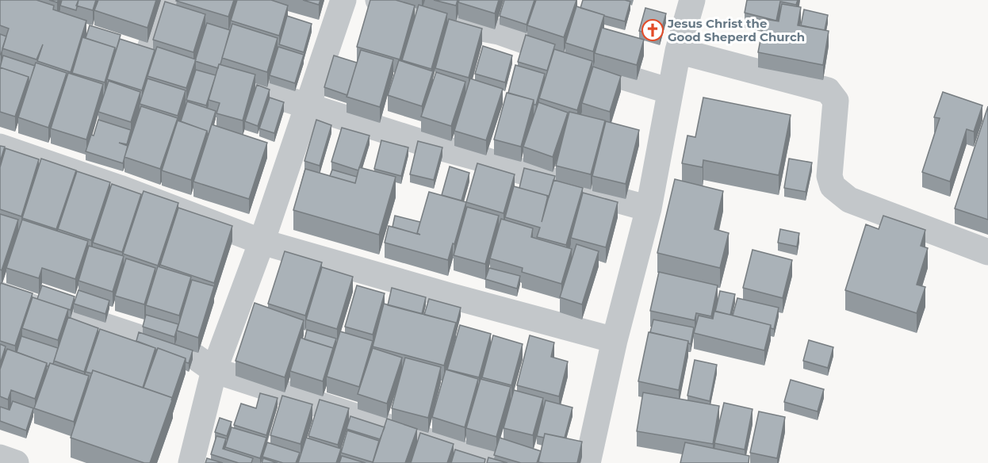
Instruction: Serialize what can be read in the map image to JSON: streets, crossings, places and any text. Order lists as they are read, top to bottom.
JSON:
{
  "places": {
    "church": ["Jesus Christ the Good Sheperd Church"]
  }
}
